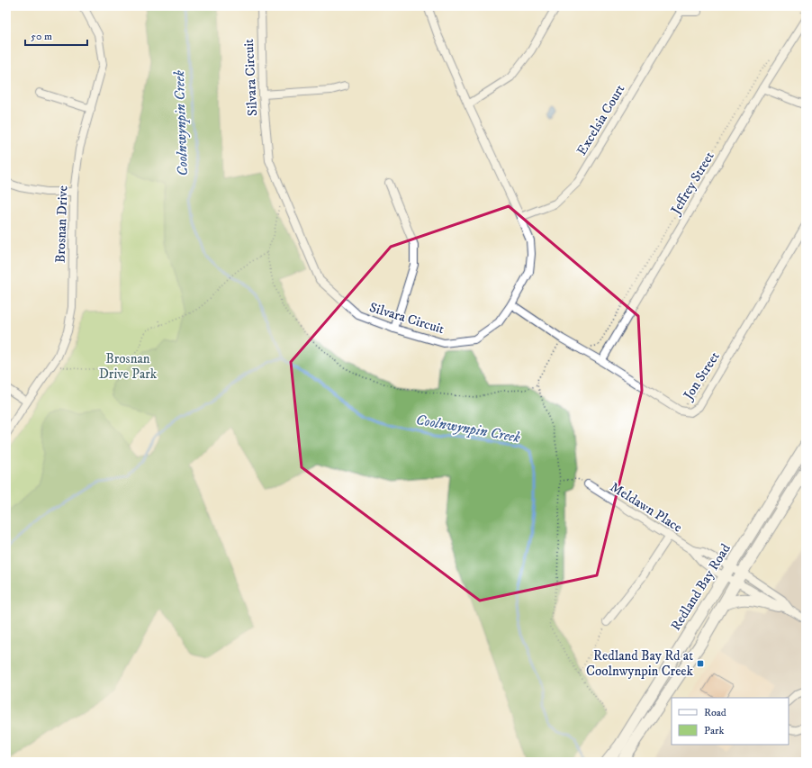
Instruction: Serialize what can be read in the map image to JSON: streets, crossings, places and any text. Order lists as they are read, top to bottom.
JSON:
{
  "streets": {
    "main road": ["Redland Bay Road"],
    "street": [
      "Silvara Circuit",
      "Excelsia Court",
      "Jeffrey Street",
      "Brosnan Drive",
      "Jon Street",
      "Meldawn Place"
    ]
  },
  "crossings": [
    ["Silvara Circuit", "Excelsia Court"],
    ["Silvara Circuit", "Jon Street"],
    ["Jeffrey Street", "Jon Street"],
    ["Meldawn Place", "Redland Bay Road"]
  ],
  "water": ["Coolnwynpin Creek"],
  "parks": ["Brosnan Drive Park"],
  "places": {
    "transit": ["Redland Bay Rd at Coolnwynpin Creek"]
  },
  "legend": ["Road", "Park"],
  "scale_bar": "50 m"
}
